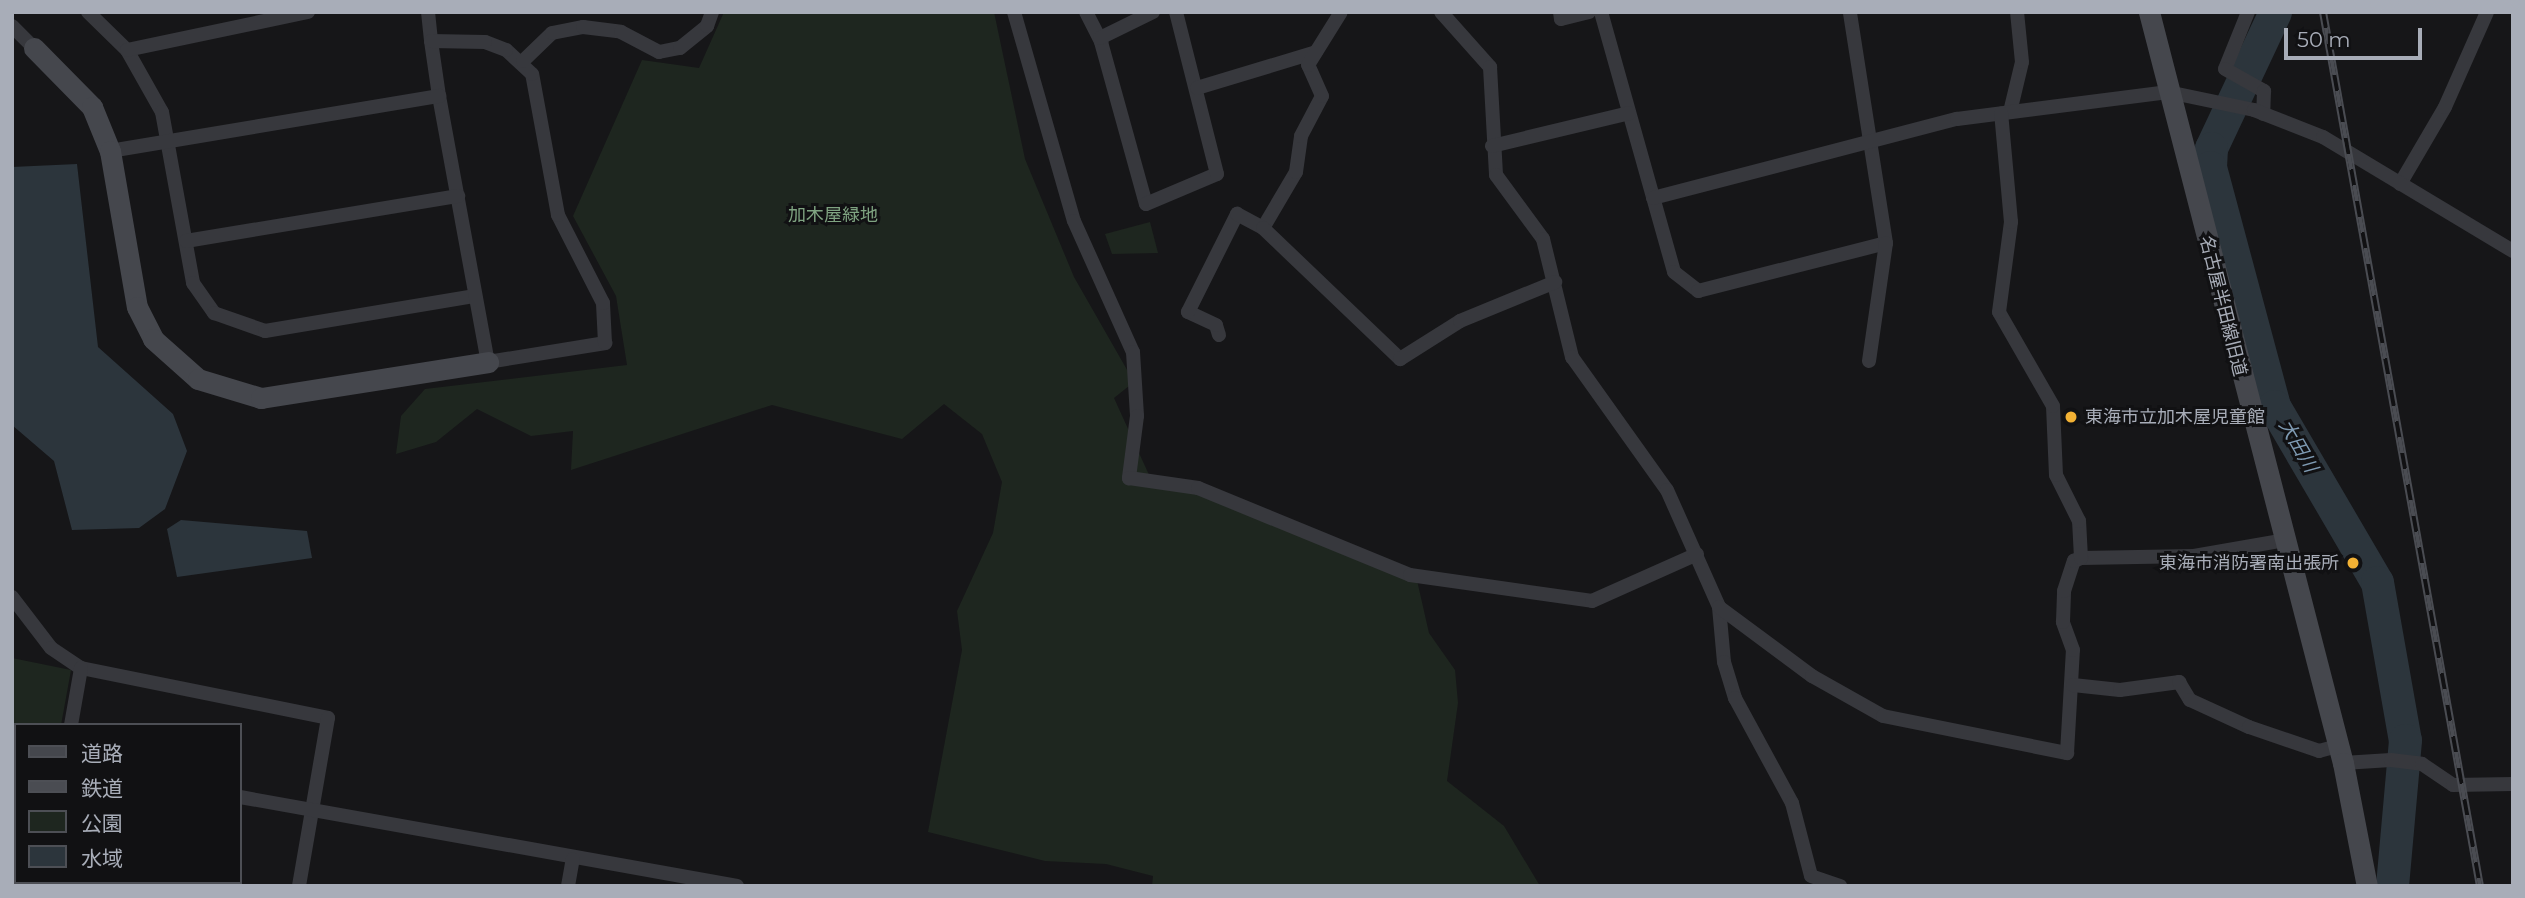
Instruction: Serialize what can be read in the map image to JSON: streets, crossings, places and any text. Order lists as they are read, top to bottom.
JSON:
{
  "streets": {
    "street": ["名古屋半田線旧道"]
  },
  "water": ["大田川"],
  "parks": ["加木屋緑地"],
  "places": ["東海市立加木屋児童館", "東海市消防署南出張所"],
  "legend": [
    "道路",
    "鉄道",
    "公園",
    "水域"
  ],
  "scale_bar": "50 m"
}
